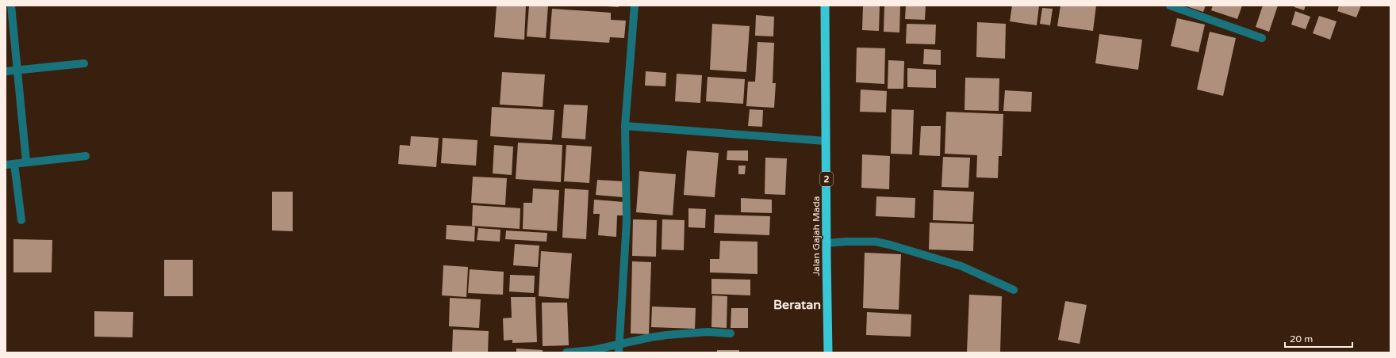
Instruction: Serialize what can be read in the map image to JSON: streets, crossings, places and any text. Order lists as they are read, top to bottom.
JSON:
{
  "streets": {
    "highway": ["2", "Jalan Gajah Mada"]
  },
  "districts": ["Beratan"],
  "scale_bar": "20 m"
}
